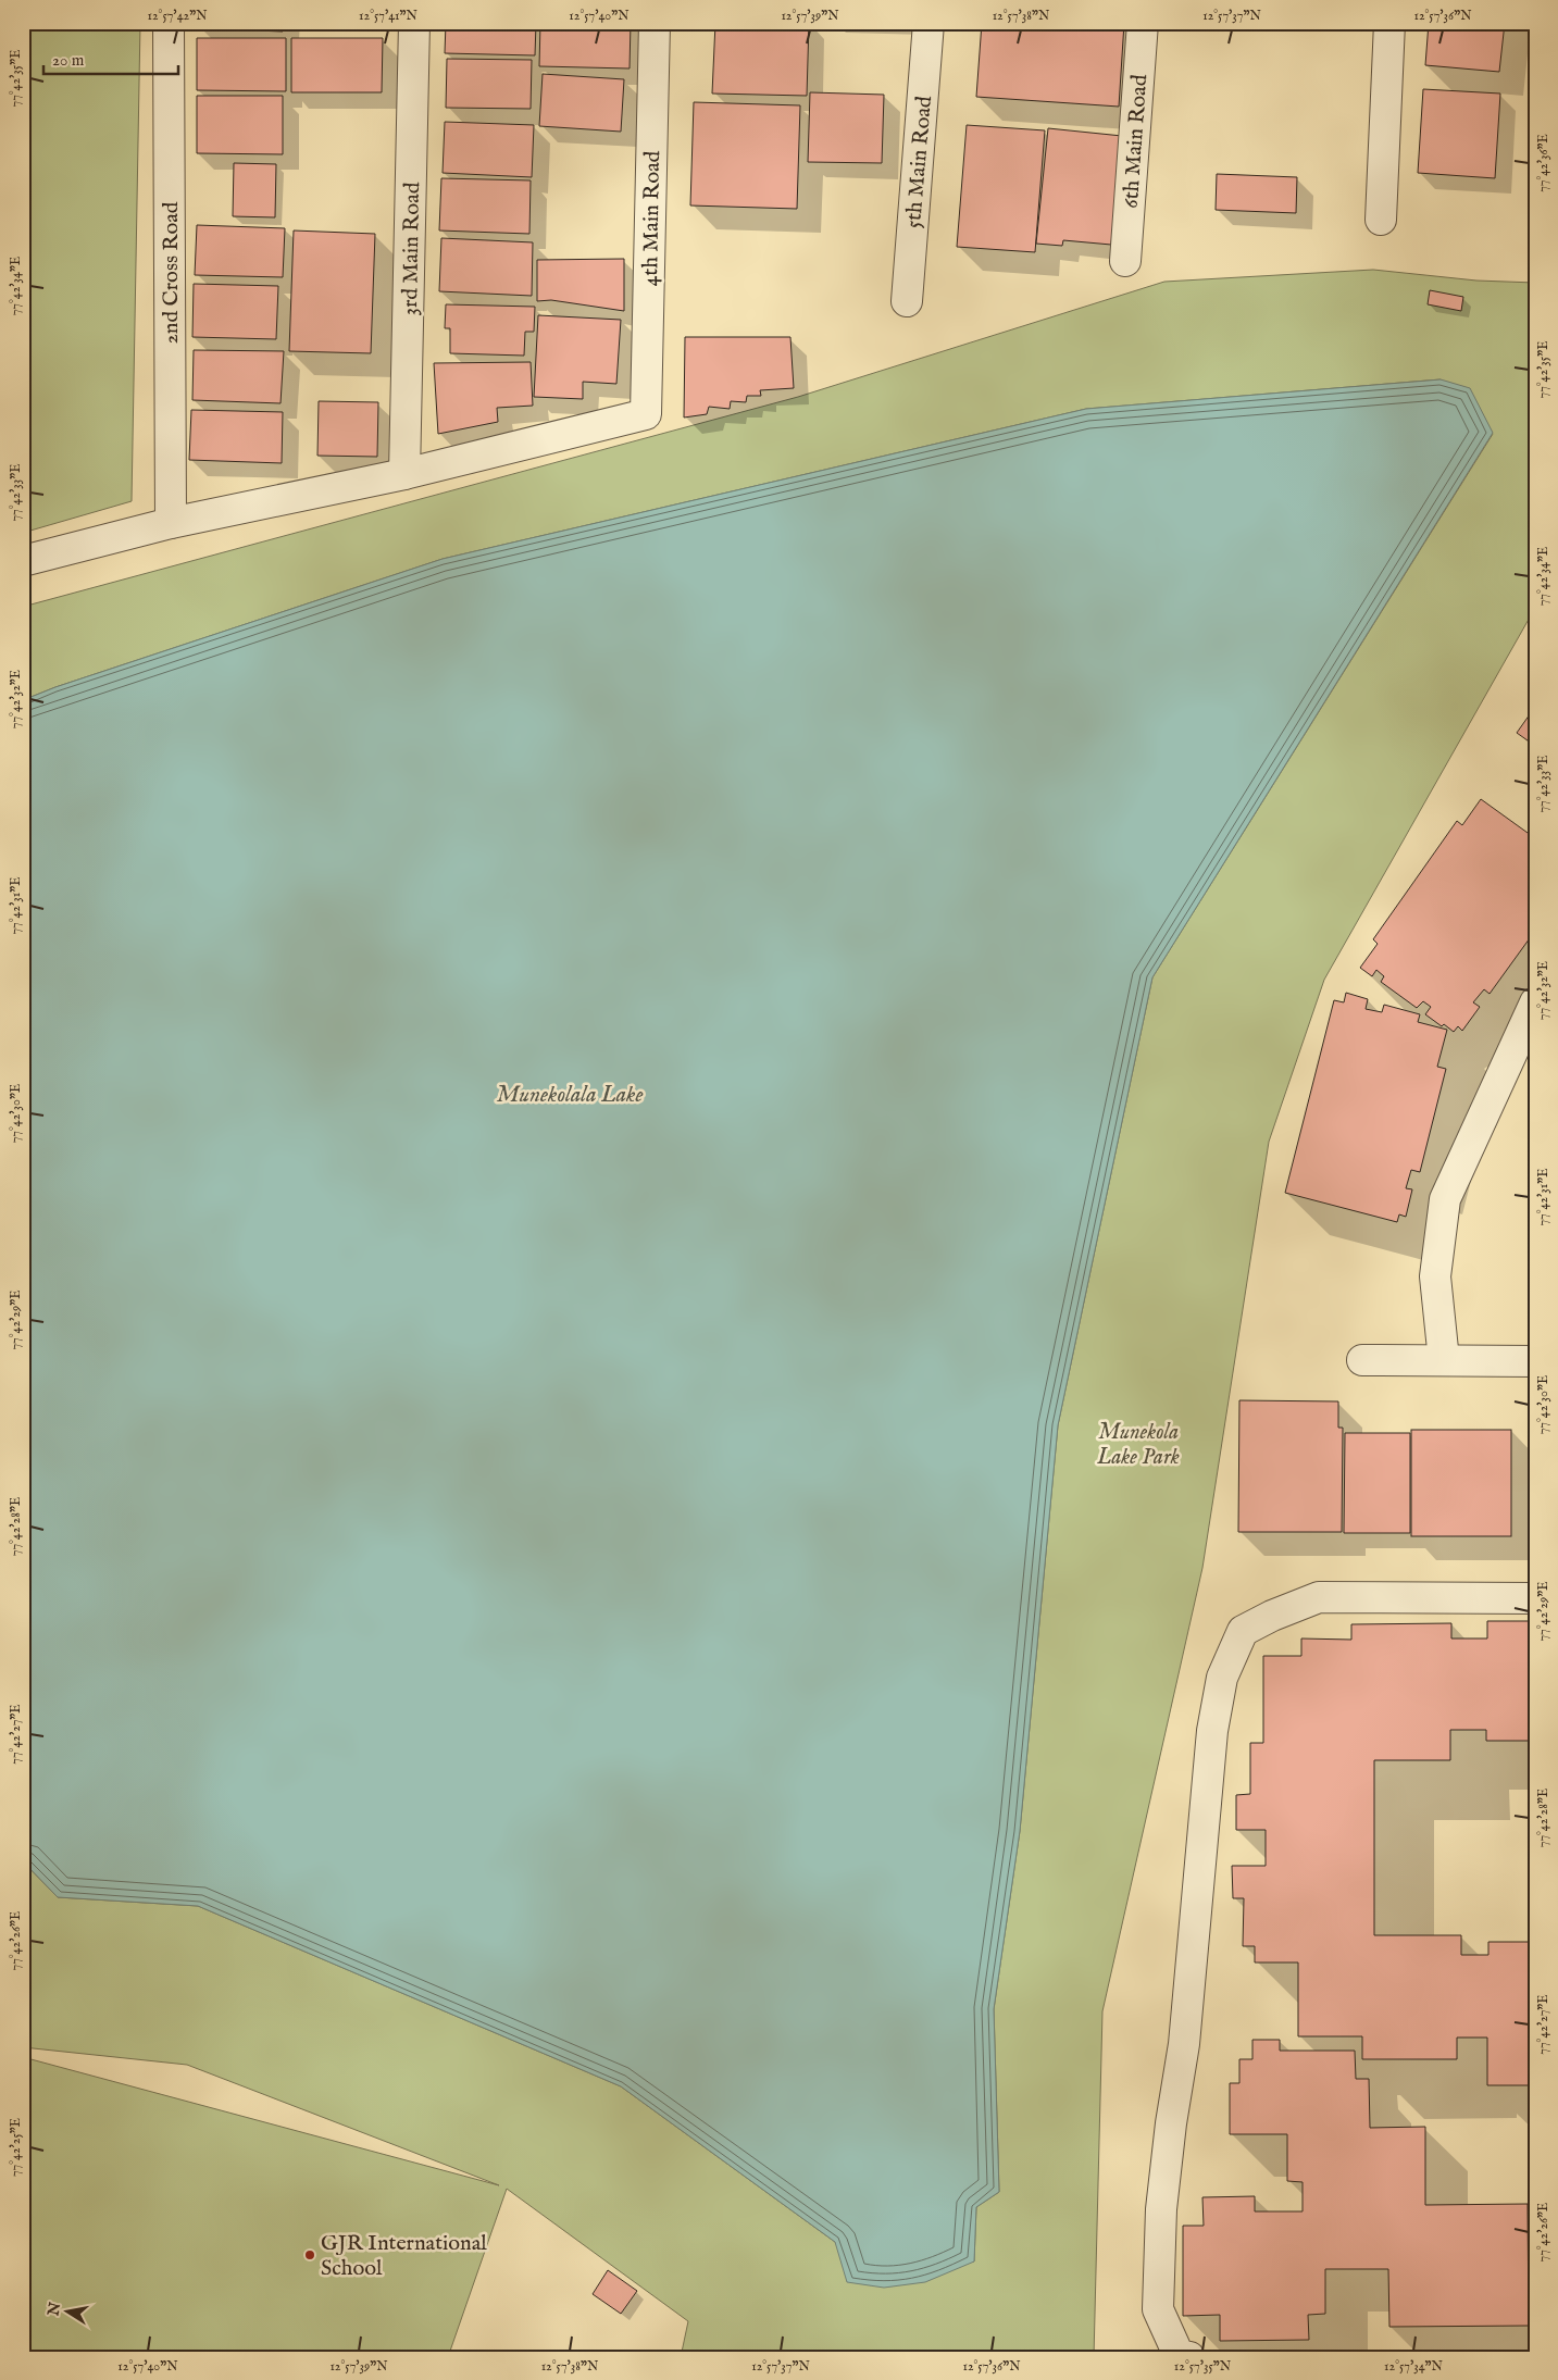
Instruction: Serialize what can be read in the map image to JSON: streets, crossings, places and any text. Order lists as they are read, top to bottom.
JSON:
{
  "streets": {
    "street": [
      "6th Main Road",
      "5th Main Road",
      "4th Main Road",
      "3rd Main Road",
      "2nd Cross Road"
    ]
  },
  "crossings": [
    ["4th Main Road", "3rd Main Road"]
  ],
  "water": ["Munekolala Lake"],
  "parks": ["Munekola Lake Park"],
  "places": ["GJR International School"],
  "scale_bar": "20 m",
  "north": "left",
  "coordinates": [
    "12°57'42\"N",
    "12°57'41\"N",
    "12°57'40\"N",
    "12°57'39\"N",
    "12°57'38\"N",
    "12°57'37\"N",
    "12°57'36\"N",
    "77°42'35\"E",
    "77°42'36\"E",
    "77°42'34\"E",
    "77°42'33\"E",
    "77°42'32\"E",
    "77°42'31\"E",
    "77°42'30\"E",
    "77°42'29\"E",
    "77°42'28\"E",
    "77°42'27\"E",
    "77°42'26\"E",
    "77°42'25\"E",
    "12°57'35\"N",
    "12°57'34\"N"
  ]
}
